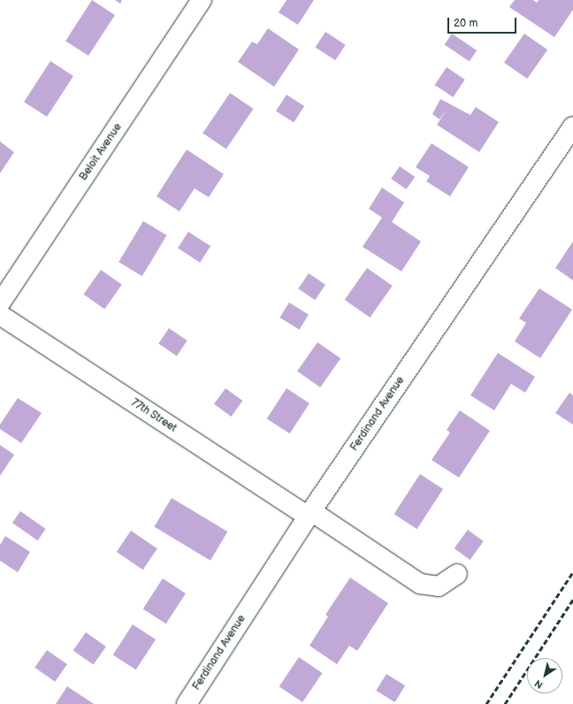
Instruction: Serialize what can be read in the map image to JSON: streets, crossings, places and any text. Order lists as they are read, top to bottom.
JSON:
{
  "streets": {
    "street": ["Beloit Avenue", "Ferdinand Avenue", "77th Street"]
  },
  "crossings": [
    ["Ferdinand Avenue", "77th Street"]
  ],
  "scale_bar": "20 m",
  "north": "bottom left"
}
